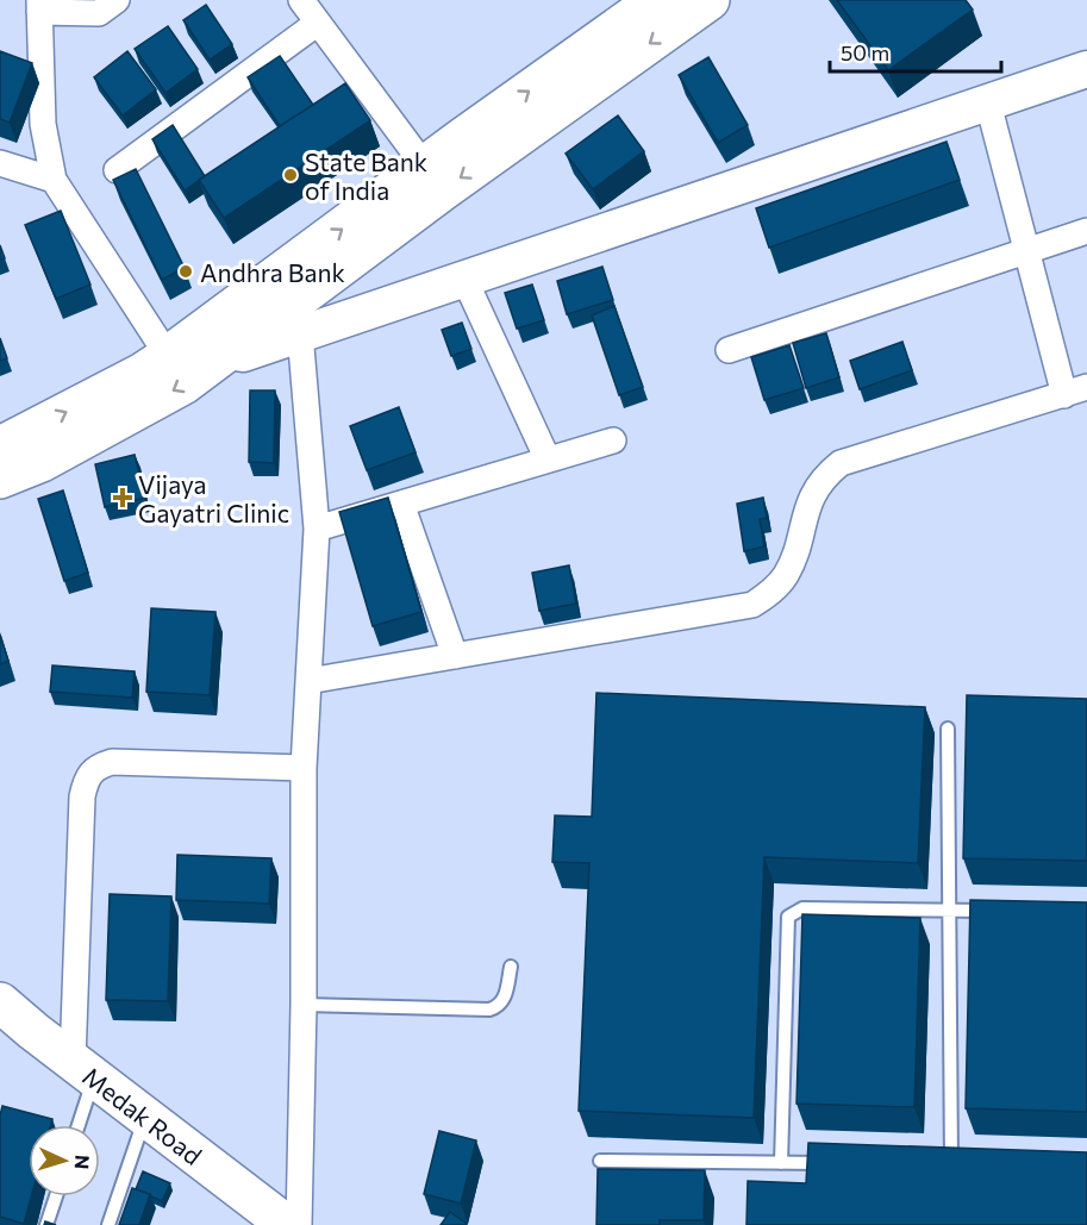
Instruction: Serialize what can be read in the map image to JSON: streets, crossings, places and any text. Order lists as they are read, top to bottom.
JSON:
{
  "streets": {
    "main road": ["Medak Road"]
  },
  "places": {
    "other": ["State Bank of India", "Andhra Bank"],
    "health": ["Vijaya Gayatri Clinic"]
  },
  "scale_bar": "50 m",
  "north": "right"
}
